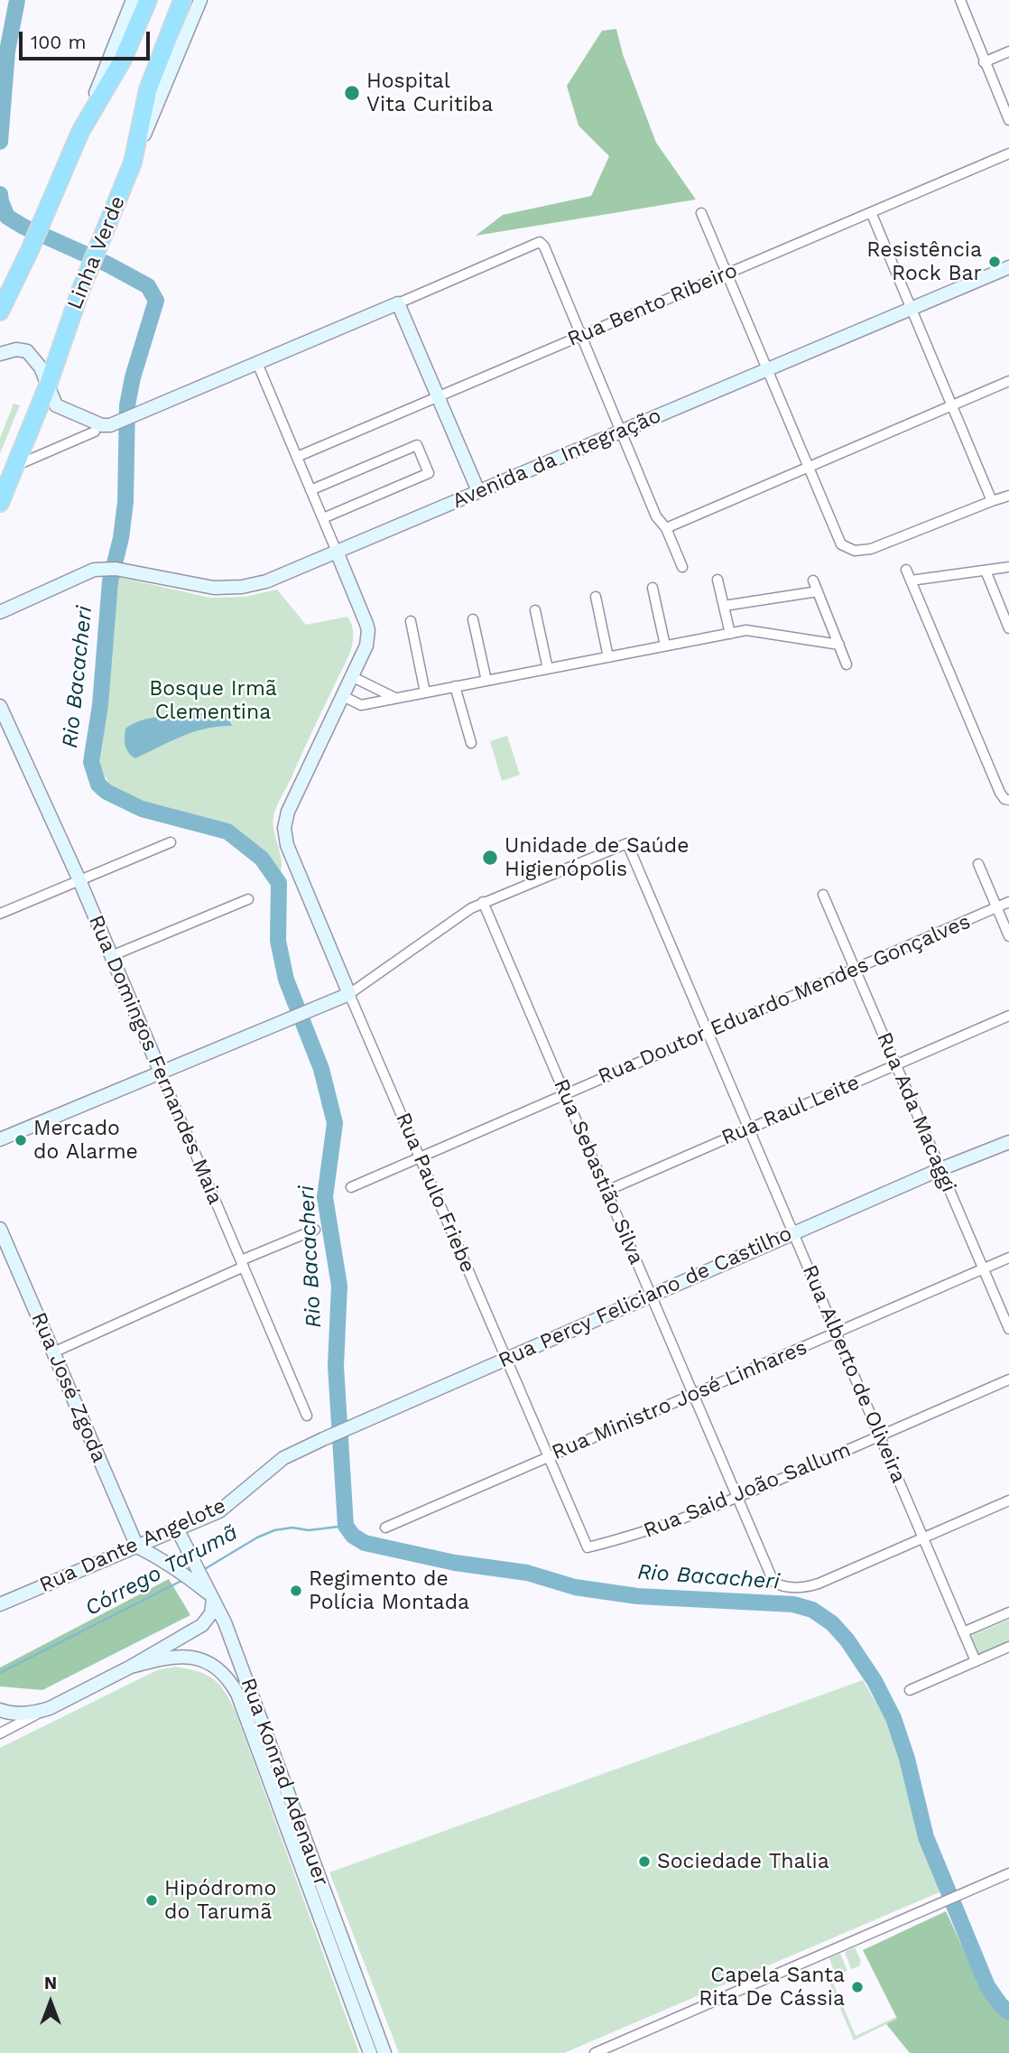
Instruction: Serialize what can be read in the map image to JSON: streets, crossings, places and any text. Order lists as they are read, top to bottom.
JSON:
{
  "streets": {
    "highway": ["Linha Verde"],
    "main road": [
      "Avenida da Integração",
      "Rua Domingos Fernandes Maia",
      "Rua Paulo Friebe",
      "Rua Percy Feliciano de Castilho",
      "Rua José Zgoda",
      "Rua Dante Angelote",
      "Rua Konrad Adenauer"
    ],
    "street": [
      "Rua Bento Ribeiro",
      "Rua Doutor Eduardo Mendes Gonçalves",
      "Rua Raul Leite",
      "Rua Ada Macaggi",
      "Rua Sebastião Silva",
      "Rua Alberto de Oliveira",
      "Rua Ministro José Linhares",
      "Rua Said João Sallum"
    ]
  },
  "crossings": [
    ["Rua Doutor Eduardo Mendes Gonçalves", "Rua Ada Macaggi"],
    ["Rua Doutor Eduardo Mendes Gonçalves", "Rua Sebastião Silva"],
    ["Rua Doutor Eduardo Mendes Gonçalves", "Rua Paulo Friebe"],
    ["Rua Doutor Eduardo Mendes Gonçalves", "Rua Alberto de Oliveira"],
    ["Rua Raul Leite", "Rua Ada Macaggi"],
    ["Rua Raul Leite", "Rua Sebastião Silva"],
    ["Rua Raul Leite", "Rua Alberto de Oliveira"],
    ["Rua Ada Macaggi", "Rua Percy Feliciano de Castilho"],
    ["Rua Ada Macaggi", "Rua Ministro José Linhares"],
    ["Rua Sebastião Silva", "Rua Percy Feliciano de Castilho"],
    ["Rua Sebastião Silva", "Rua Alberto de Oliveira"],
    ["Rua Sebastião Silva", "Rua Ministro José Linhares"],
    ["Rua Sebastião Silva", "Rua Said João Sallum"],
    ["Rua Paulo Friebe", "Rua Percy Feliciano de Castilho"],
    ["Rua Paulo Friebe", "Rua Ministro José Linhares"],
    ["Rua Paulo Friebe", "Rua Said João Sallum"],
    ["Rua Percy Feliciano de Castilho", "Rua Alberto de Oliveira"],
    ["Rua Percy Feliciano de Castilho", "Rua Dante Angelote"],
    ["Rua Alberto de Oliveira", "Rua Ministro José Linhares"],
    ["Rua Alberto de Oliveira", "Rua Said João Sallum"],
    ["Rua José Zgoda", "Rua Dante Angelote"],
    ["Rua José Zgoda", "Rua Konrad Adenauer"],
    ["Rua Dante Angelote", "Rua Konrad Adenauer"]
  ],
  "water": ["Rio Bacacheri", "Córrego Tarumã"],
  "parks": ["Bosque Irmã Clementina"],
  "places": [
    "Hospital Vita Curitiba",
    "Resistência Rock Bar",
    "Unidade de Saúde Higienópolis",
    "Mercado do Alarme",
    "Regimento de Polícia Montada",
    "Sociedade Thalia",
    "Hipódromo do Tarumã",
    "Capela Santa Rita De Cássia"
  ],
  "scale_bar": "100 m",
  "north": "top"
}
